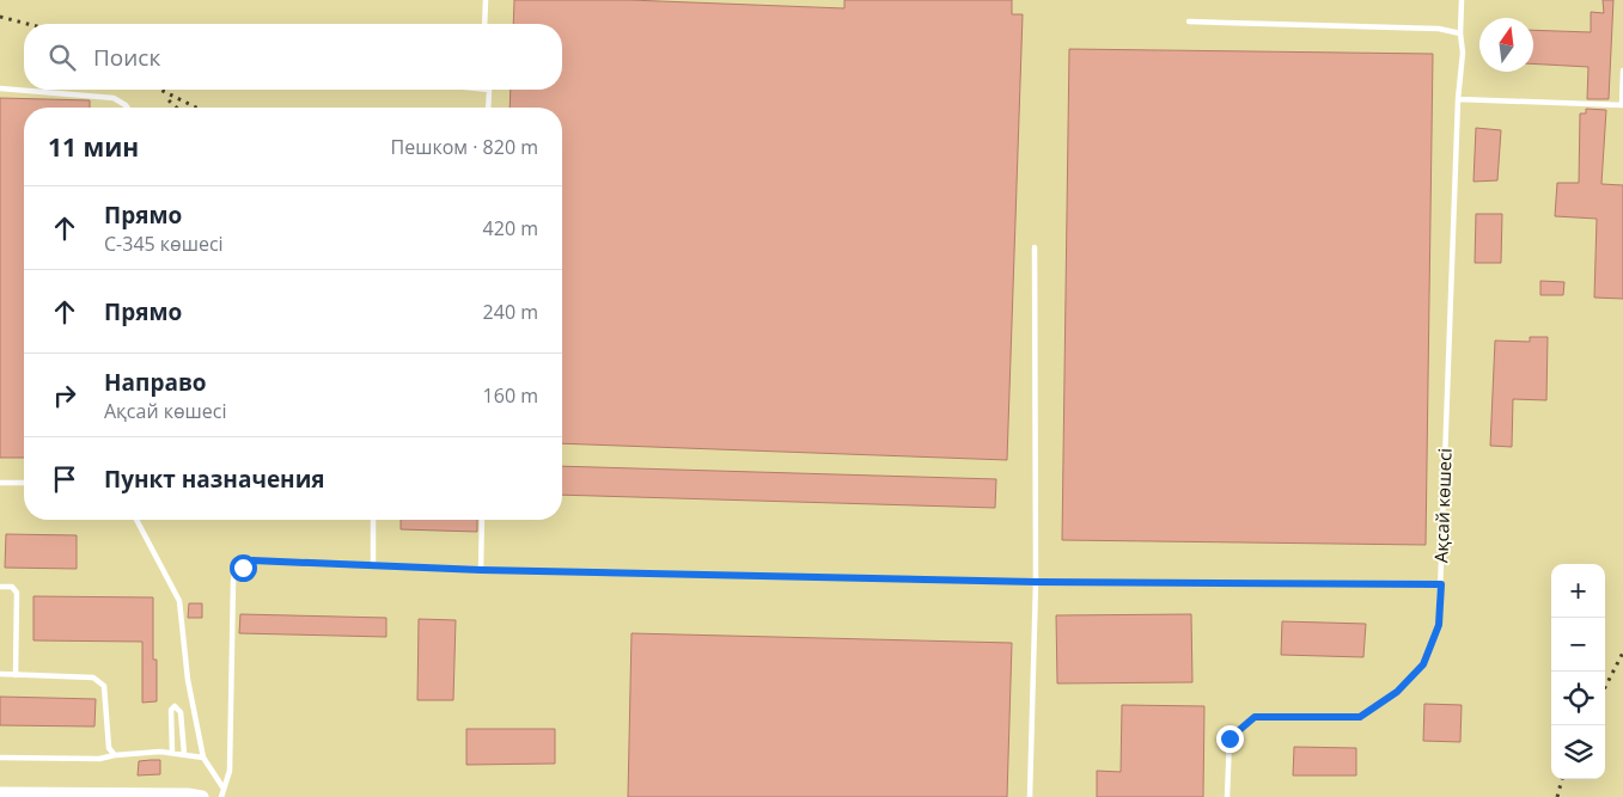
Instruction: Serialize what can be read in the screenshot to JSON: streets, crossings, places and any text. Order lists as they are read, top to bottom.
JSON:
{
  "streets": {
    "lane": ["Ақсай көшесі"]
  },
  "north": "top",
  "page": {
    "search": "Поиск",
    "heading": ["11 мин", "Пешком · 820 m"],
    "list": [
      ["Прямо", "С-345 көшесі", "420 m"],
      ["Прямо", "240 m"],
      ["Направо", "Ақсай көшесі", "160 m"],
      "Пункт назначения"
    ],
    "map_buttons": ["+", "−"]
  }
}
